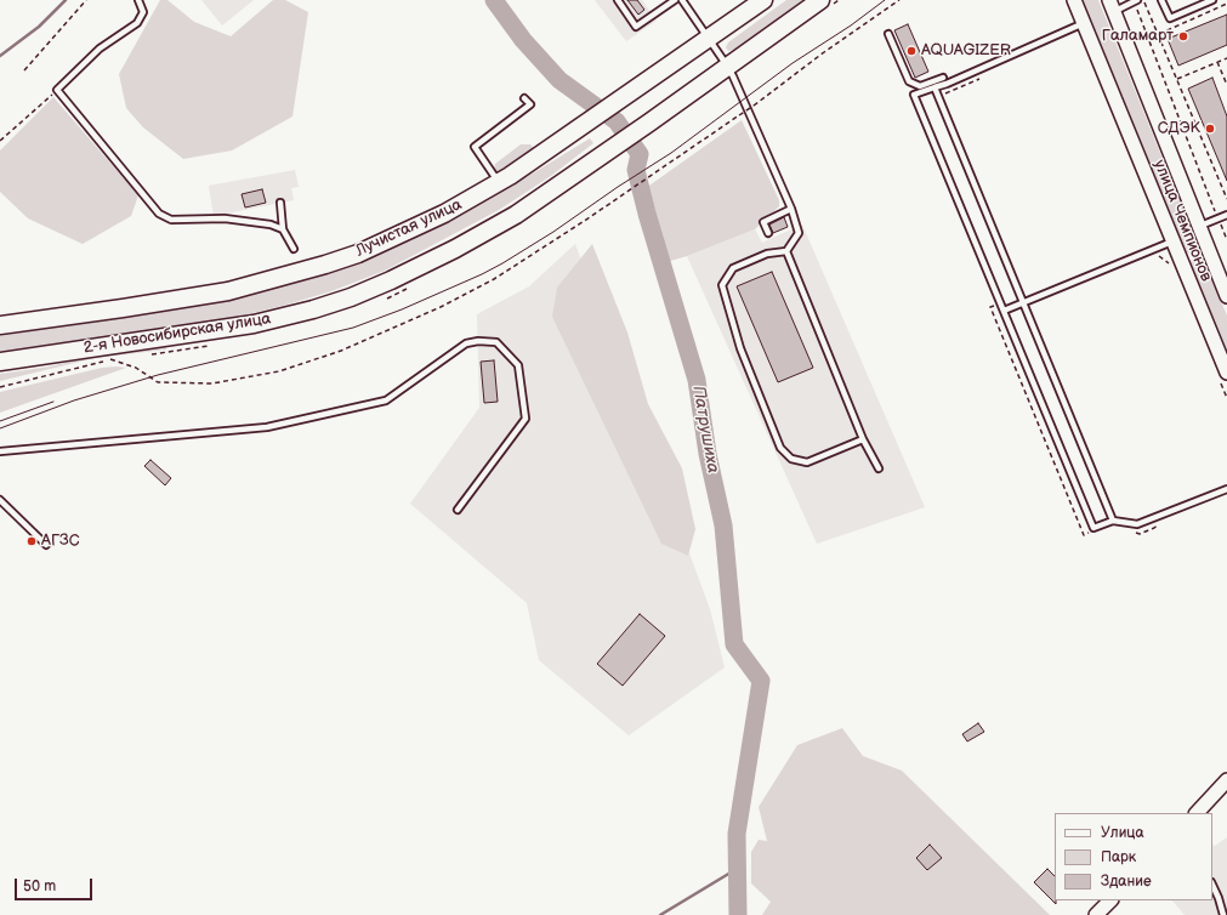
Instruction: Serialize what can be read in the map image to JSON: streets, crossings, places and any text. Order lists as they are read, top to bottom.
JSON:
{
  "streets": {
    "main road": ["Лучистая улица", "2-я Новосибирская улица"],
    "street": ["улица Чемпионов"]
  },
  "water": ["Патрушиха"],
  "places": [
    "Галамарт",
    "AQUAGIZER",
    "СДЭК",
    "АГЗС"
  ],
  "legend": ["Улица", "Парк", "Здание"],
  "scale_bar": "50 m"
}
